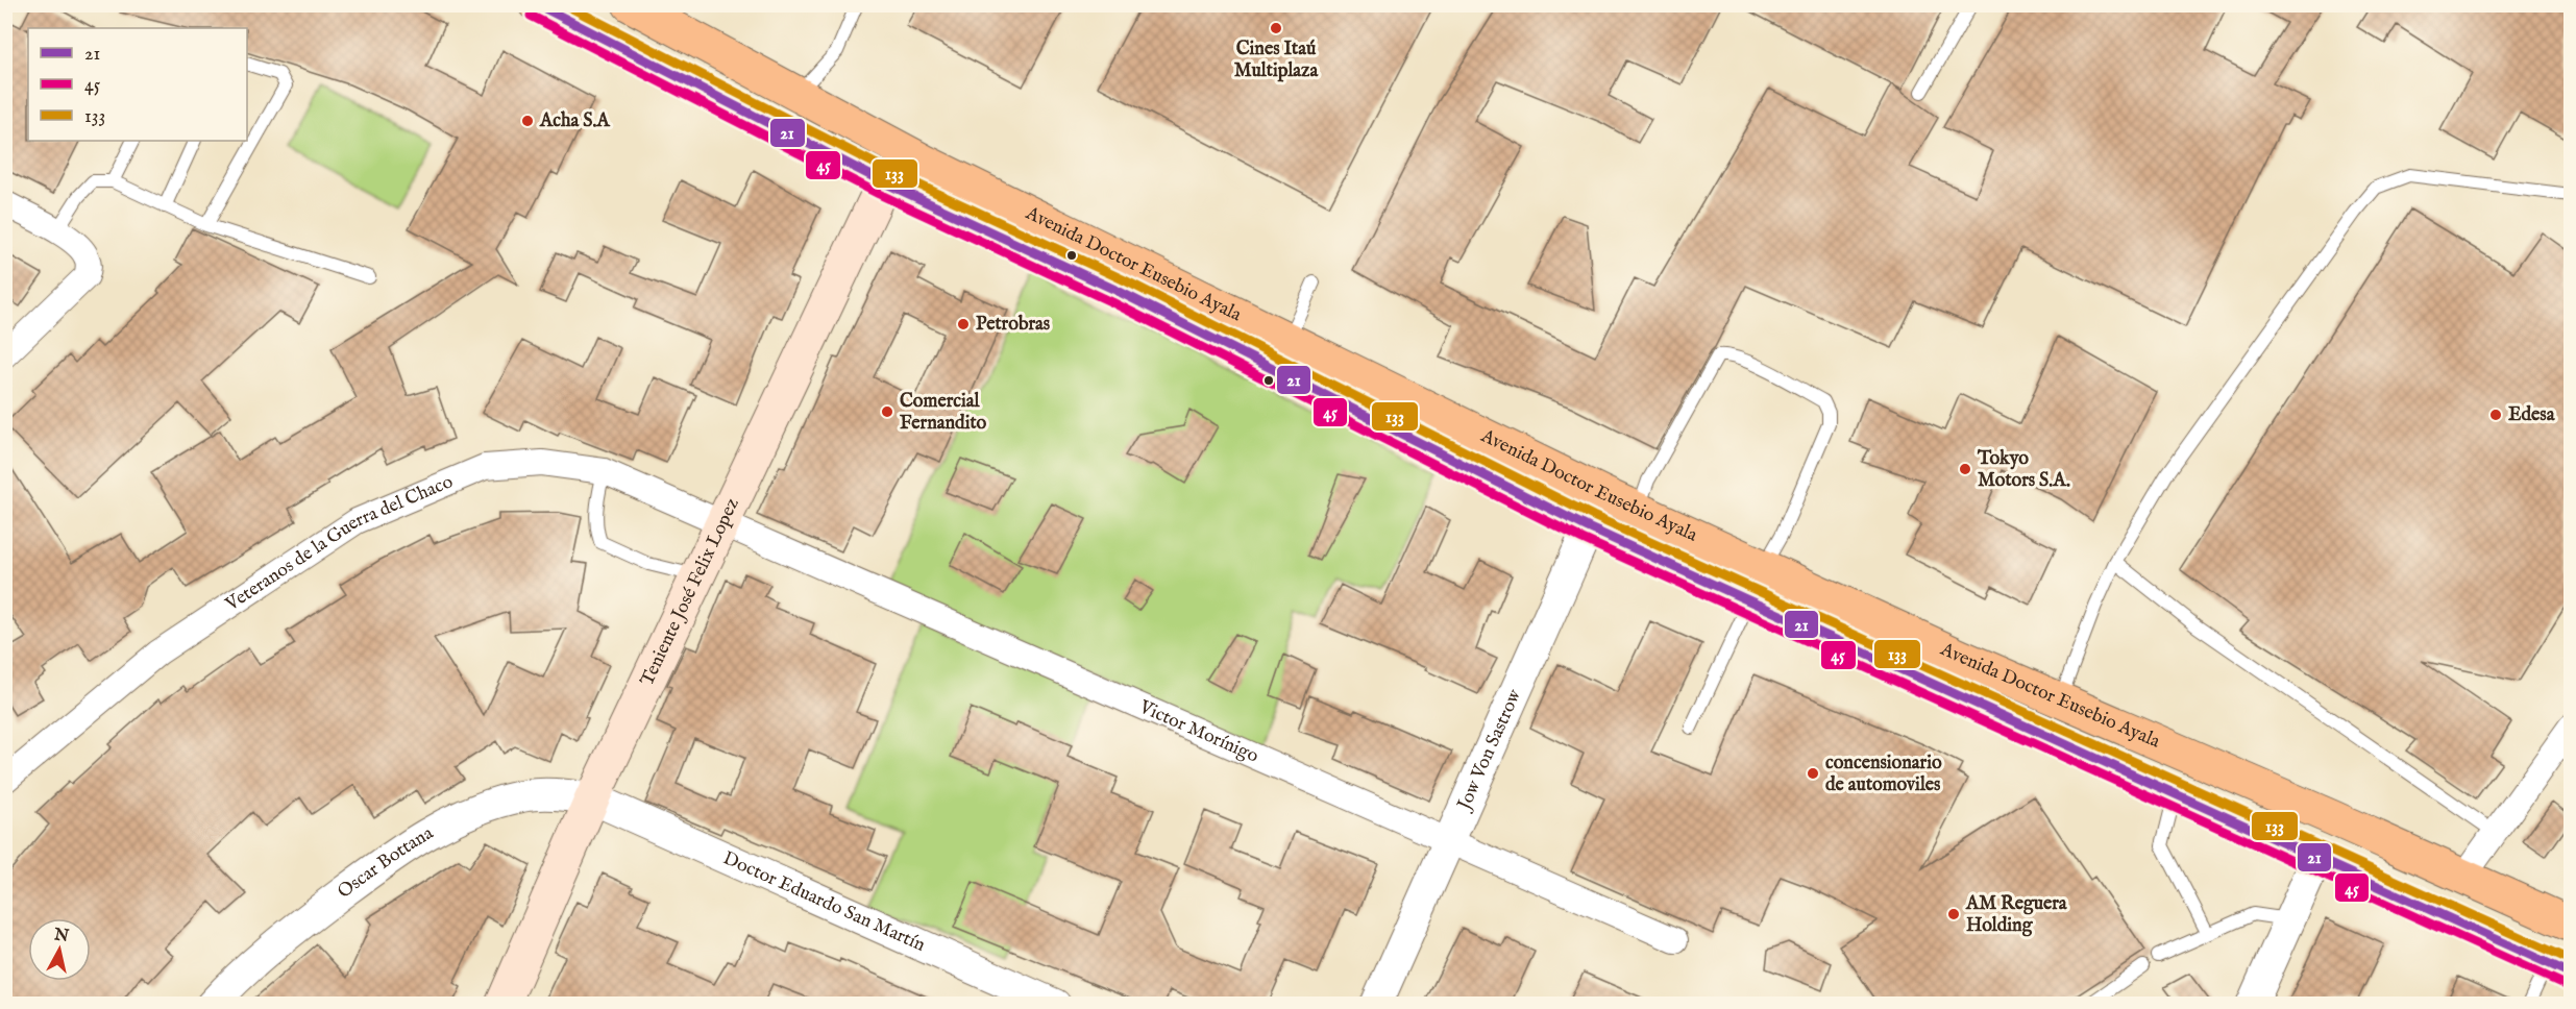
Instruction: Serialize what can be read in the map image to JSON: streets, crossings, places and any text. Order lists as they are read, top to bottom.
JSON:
{
  "streets": {
    "highway": ["Avenida Doctor Eusebio Ayala"],
    "main road": ["Teniente José Felix Lopez"],
    "street": [
      "Veteranos de la Guerra del Chaco",
      "Victor Morínigo",
      "Jow Von Sastrow",
      "Oscar Bottana",
      "Doctor Eduardo San Martín"
    ]
  },
  "crossings": [
    ["Avenida Doctor Eusebio Ayala", "Teniente José Felix Lopez"],
    ["Avenida Doctor Eusebio Ayala", "Jow Von Sastrow"],
    ["Veteranos de la Guerra del Chaco", "Teniente José Felix Lopez"],
    ["Veteranos de la Guerra del Chaco", "Victor Morínigo"],
    ["Teniente José Felix Lopez", "Victor Morínigo"],
    ["Teniente José Felix Lopez", "Oscar Bottana"],
    ["Teniente José Felix Lopez", "Doctor Eduardo San Martín"],
    ["Victor Morínigo", "Jow Von Sastrow"],
    ["Oscar Bottana", "Doctor Eduardo San Martín"]
  ],
  "places": [
    "Cines Itaú Multiplaza",
    "Acha S.A",
    "Petrobras",
    "Comercial Fernandito",
    "Edesa",
    "Tokyo Motors S.A.",
    "concensionario de automoviles",
    "AM Reguera Holding"
  ],
  "lines": ["transit line 21", "transit line 133", "transit line 45"],
  "legend": ["21", "45", "133"],
  "north": "top"
}
